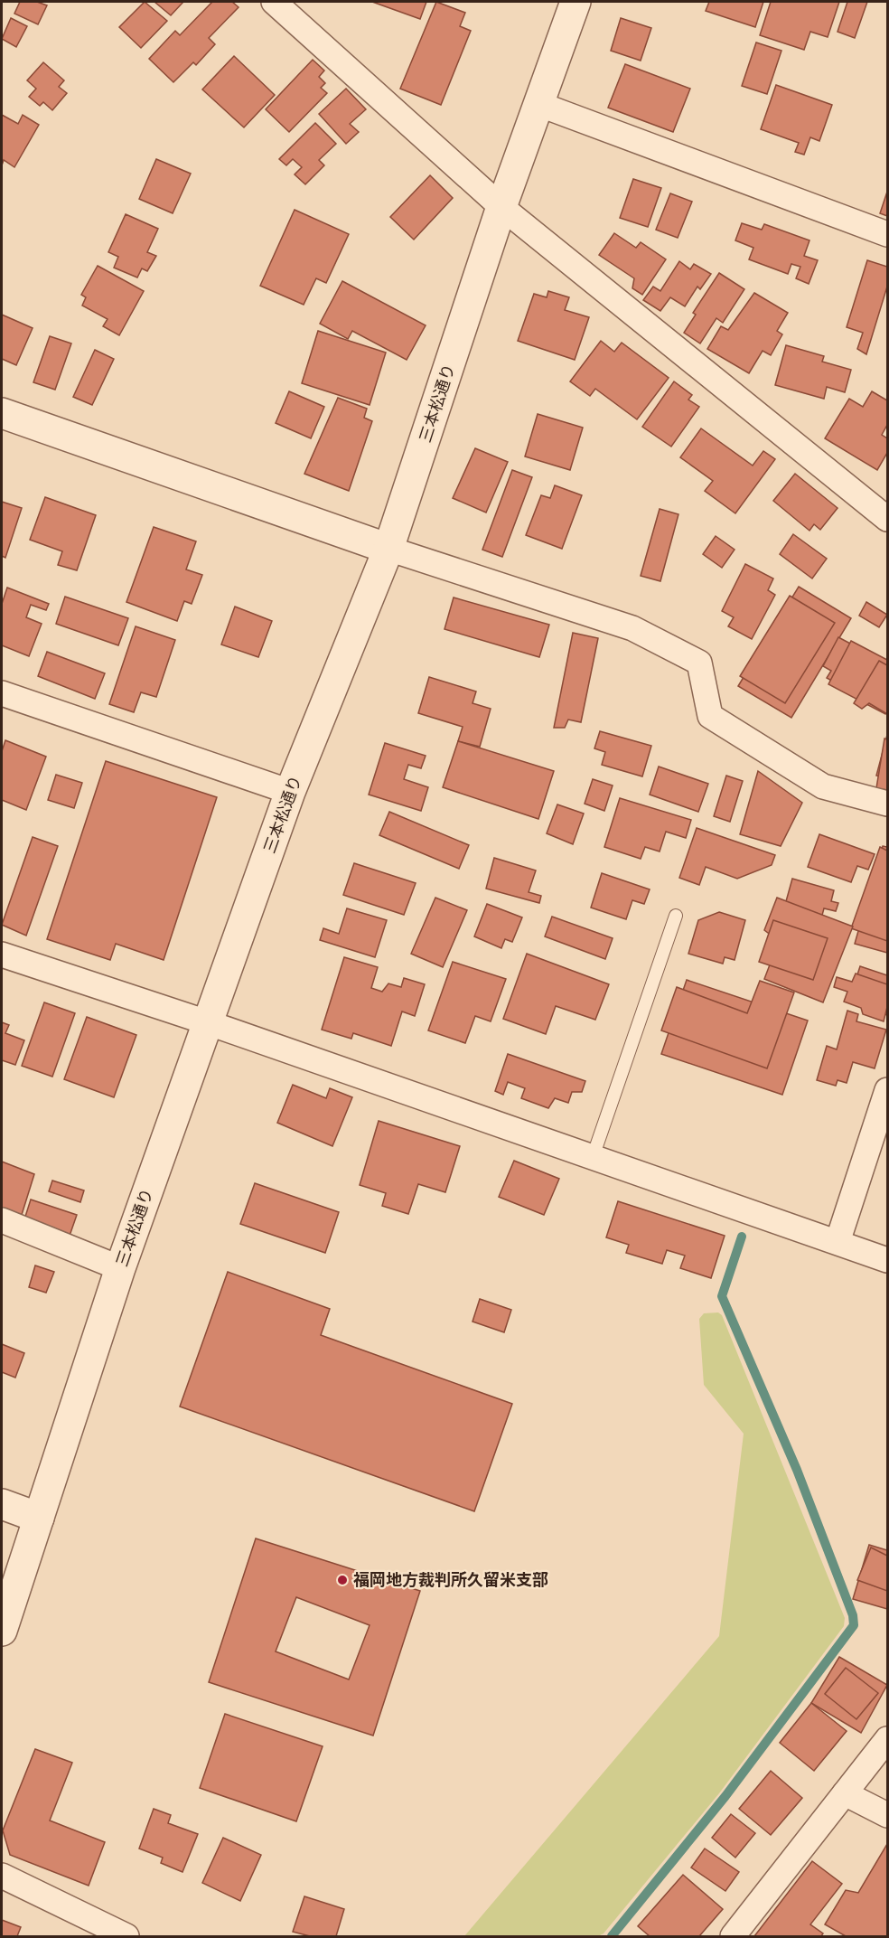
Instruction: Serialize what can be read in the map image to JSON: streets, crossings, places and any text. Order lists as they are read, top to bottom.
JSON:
{
  "streets": {
    "street": ["三本松通り"]
  },
  "places": ["福岡地方裁判所久留米支部"]
}
